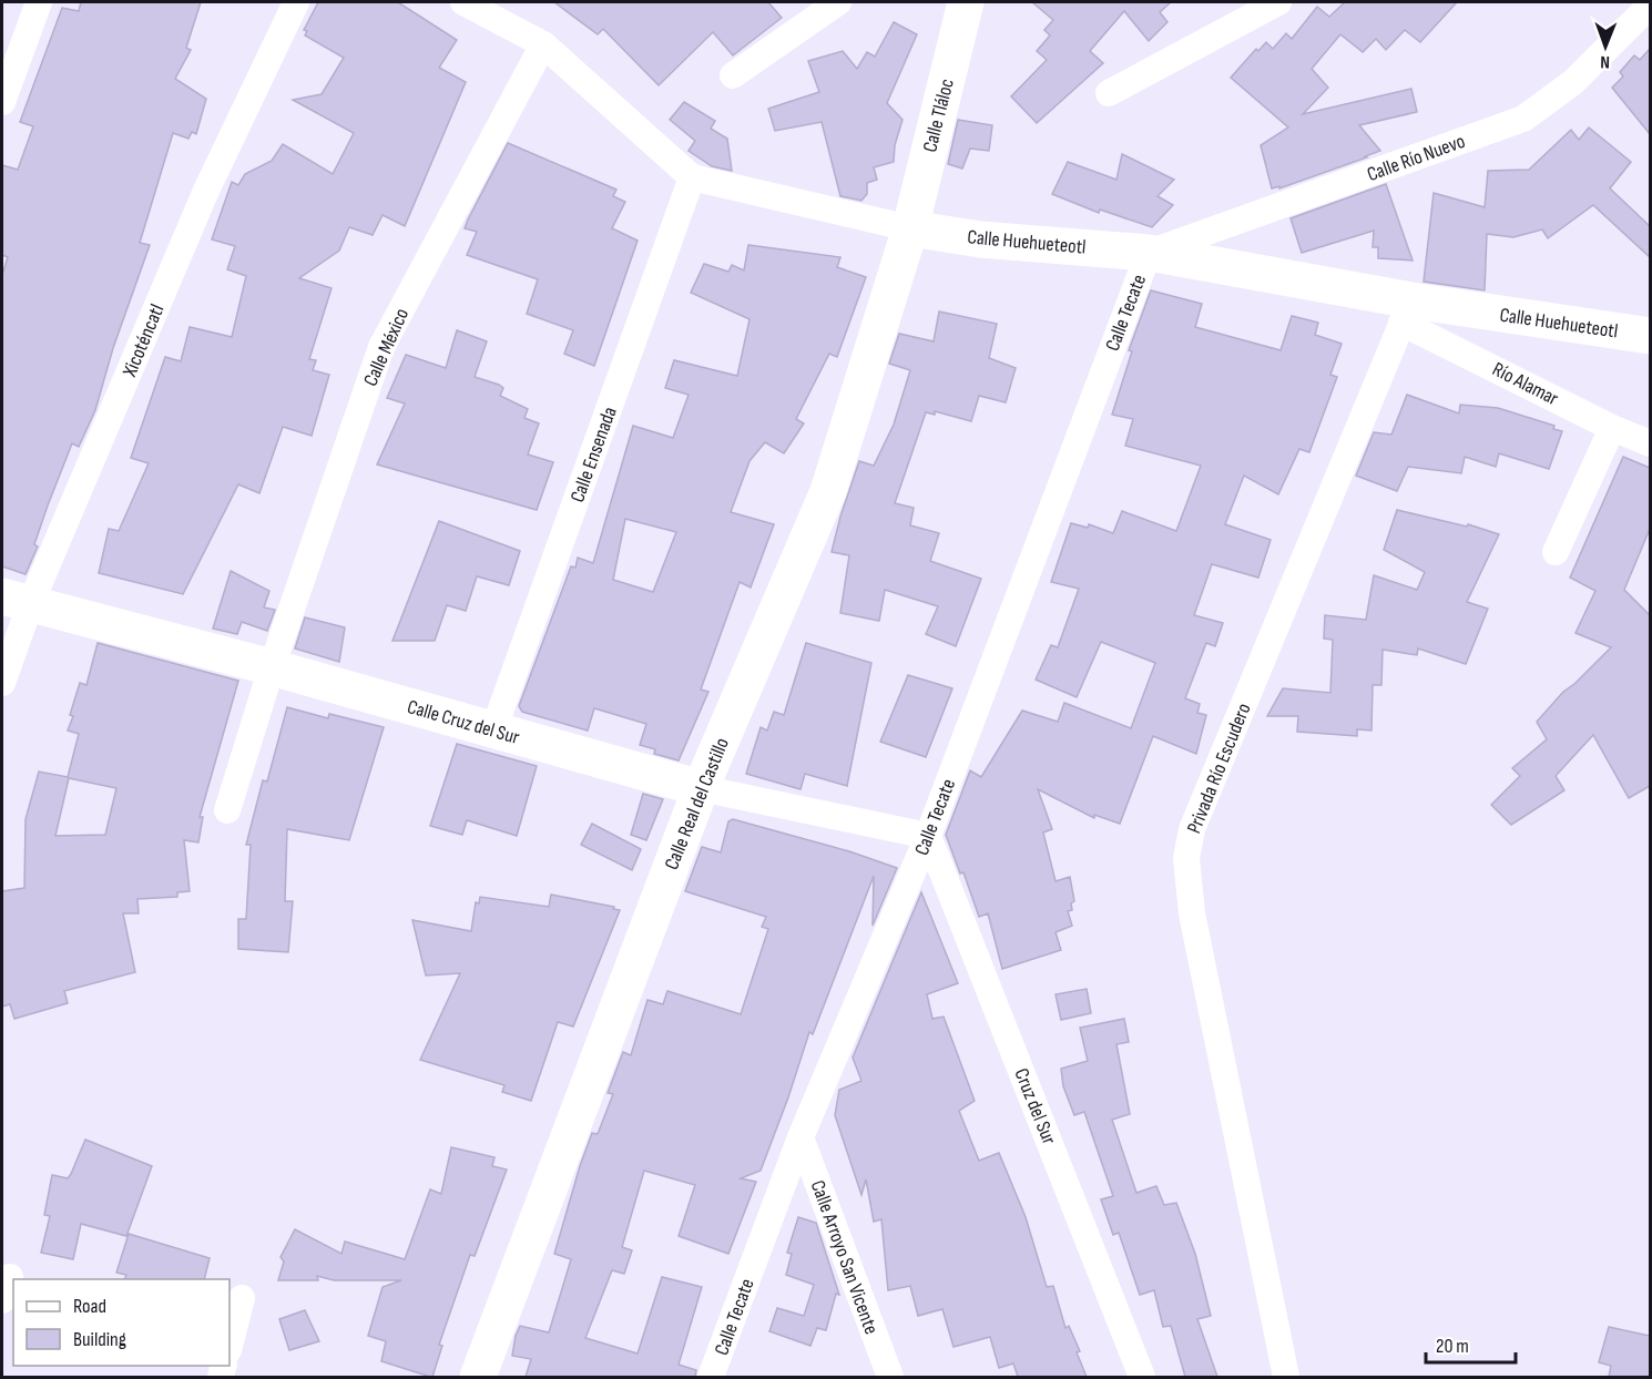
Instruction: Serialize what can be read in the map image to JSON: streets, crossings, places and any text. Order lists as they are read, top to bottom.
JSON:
{
  "streets": {
    "street": [
      "Calle Tláloc",
      "Calle Río Nuevo",
      "Calle Huehueteotl",
      "Calle Tecate",
      "Xicoténcatl",
      "Calle México",
      "Río Alamar",
      "Calle Ensenada",
      "Calle Cruz del Sur",
      "Privada Río Escudero",
      "Calle Real del Castillo",
      "Cruz del Sur",
      "Calle Arroyo San Vicente"
    ]
  },
  "crossings": [
    ["Calle Tláloc", "Calle Huehueteotl"],
    ["Calle Tláloc", "Calle Real del Castillo"],
    ["Calle Río Nuevo", "Calle Huehueteotl"],
    ["Calle Río Nuevo", "Calle Tecate"],
    ["Calle Huehueteotl", "Calle Tecate"],
    ["Calle Huehueteotl", "Calle México"],
    ["Calle Huehueteotl", "Río Alamar"],
    ["Calle Huehueteotl", "Calle Ensenada"],
    ["Calle Huehueteotl", "Privada Río Escudero"],
    ["Calle Huehueteotl", "Calle Real del Castillo"],
    ["Calle Tecate", "Calle Cruz del Sur"],
    ["Calle Tecate", "Cruz del Sur"],
    ["Calle Tecate", "Calle Arroyo San Vicente"],
    ["Xicoténcatl", "Calle Cruz del Sur"],
    ["Calle México", "Calle Cruz del Sur"],
    ["Río Alamar", "Privada Río Escudero"],
    ["Calle Ensenada", "Calle Cruz del Sur"],
    ["Calle Cruz del Sur", "Calle Real del Castillo"],
    ["Calle Cruz del Sur", "Cruz del Sur"]
  ],
  "legend": ["Road", "Building"],
  "scale_bar": "20 m",
  "north": "bottom"
}
